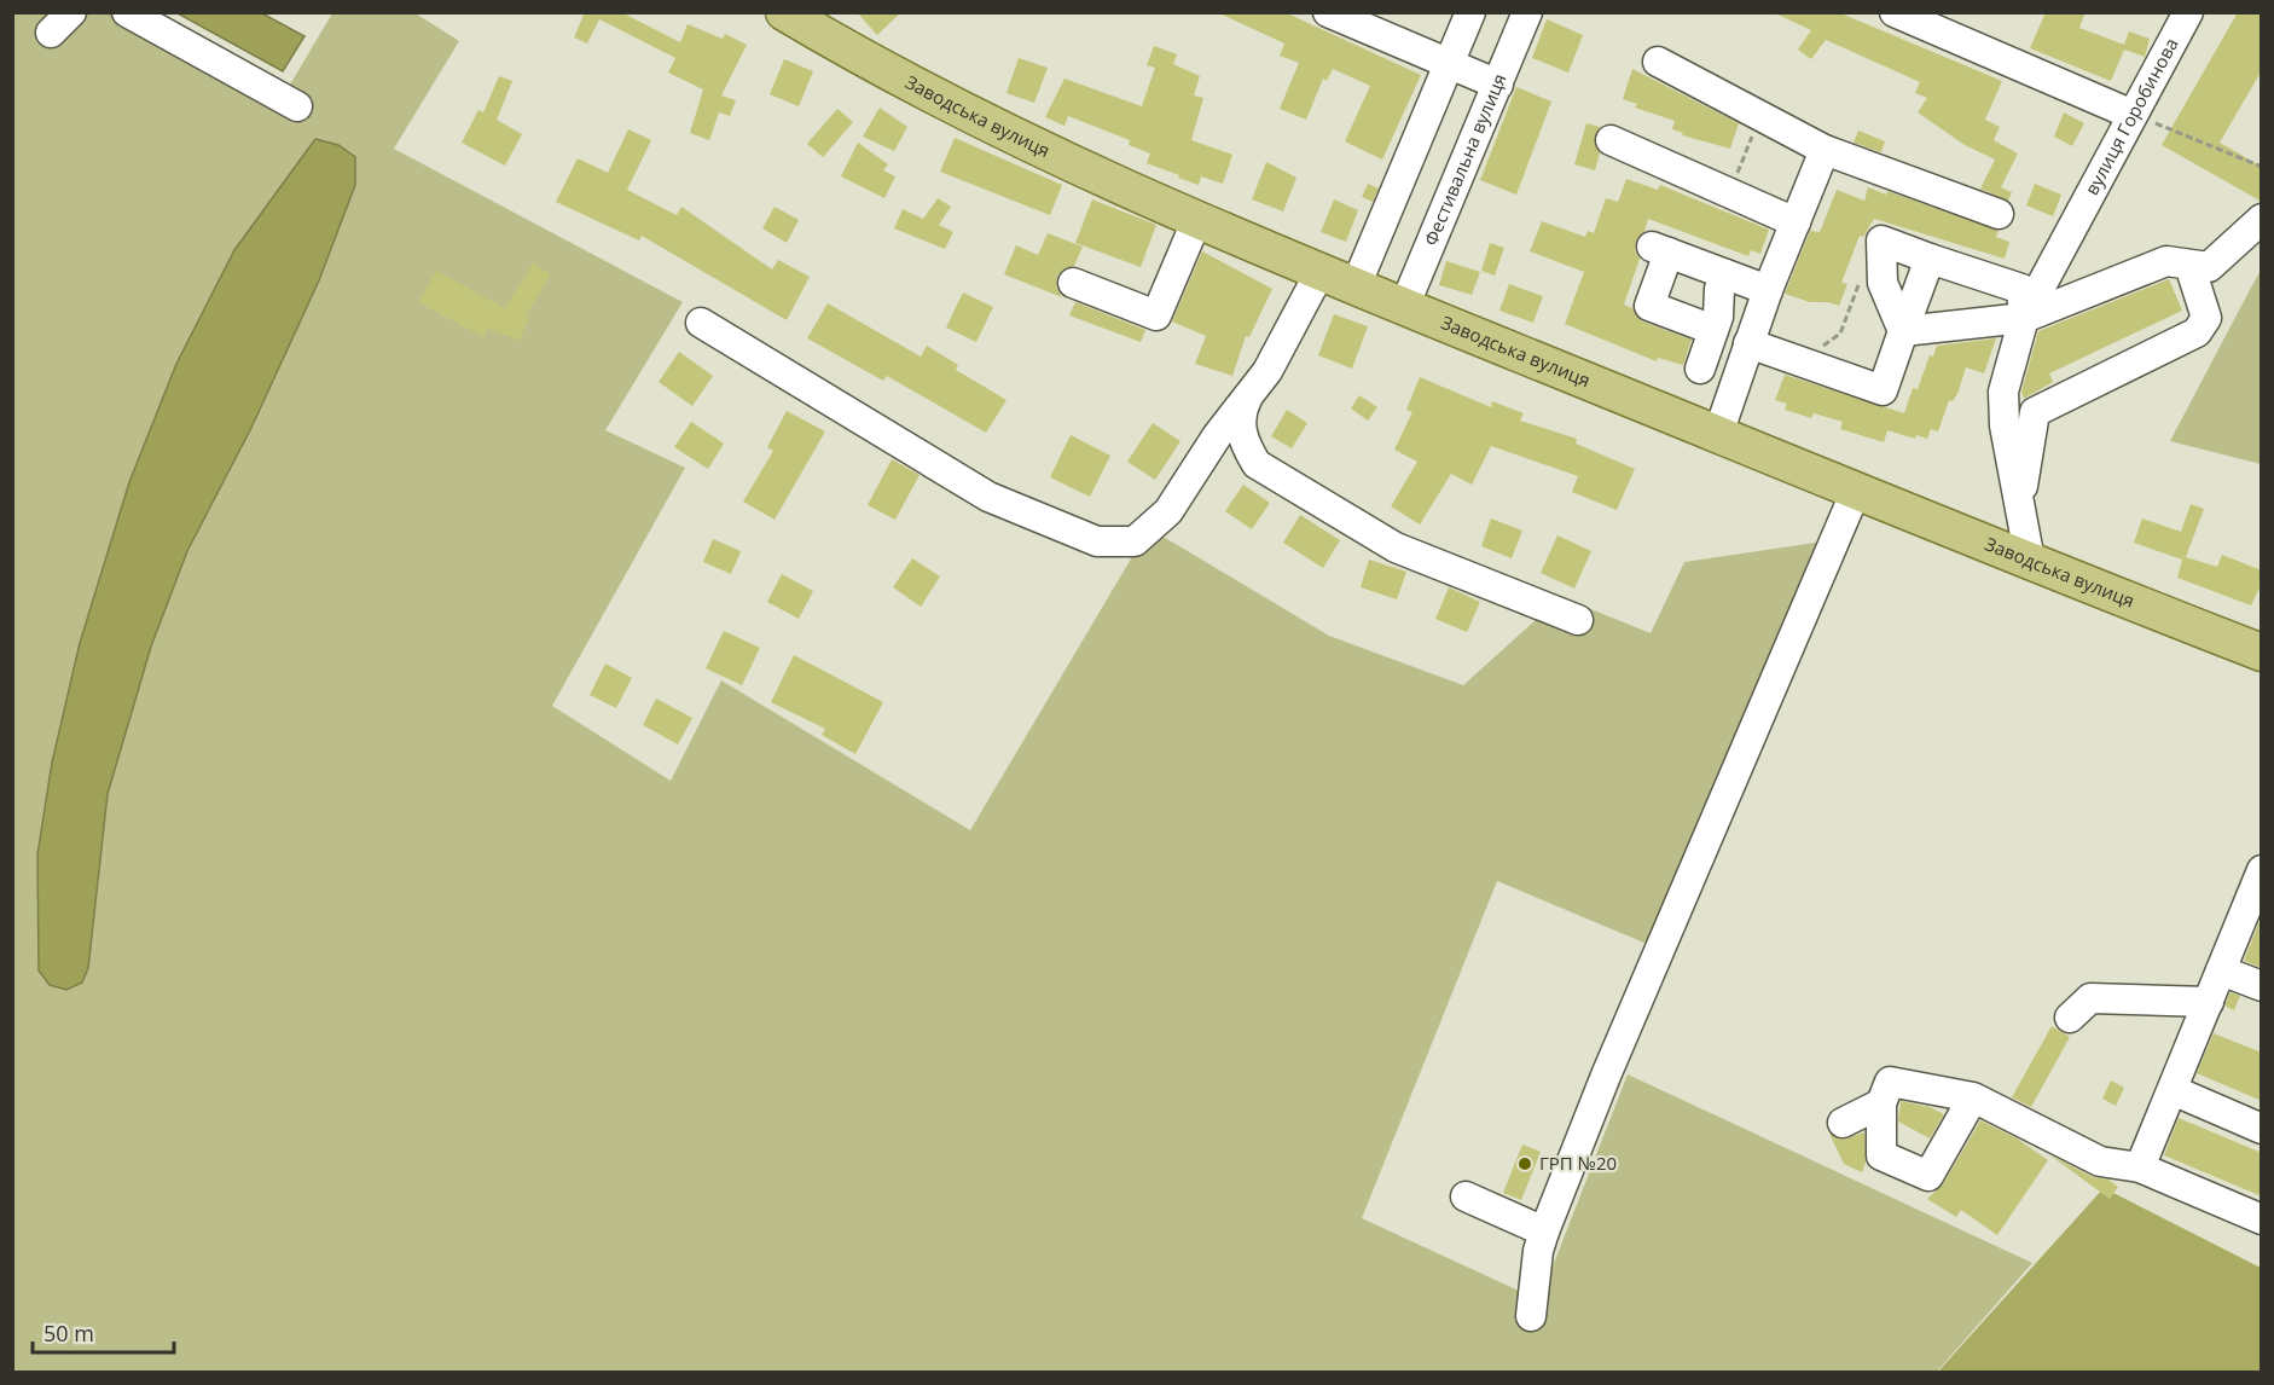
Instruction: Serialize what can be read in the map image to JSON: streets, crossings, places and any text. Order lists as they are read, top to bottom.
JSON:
{
  "streets": {
    "main road": ["Заводська вулиця"],
    "street": ["вулиця Горобинова", "Фестивальна вулиця"]
  },
  "crossings": [
    ["Заводська вулиця", "вулиця Горобинова"],
    ["Заводська вулиця", "Фестивальна вулиця"]
  ],
  "places": ["ГРП №20"],
  "scale_bar": "50 m"
}
